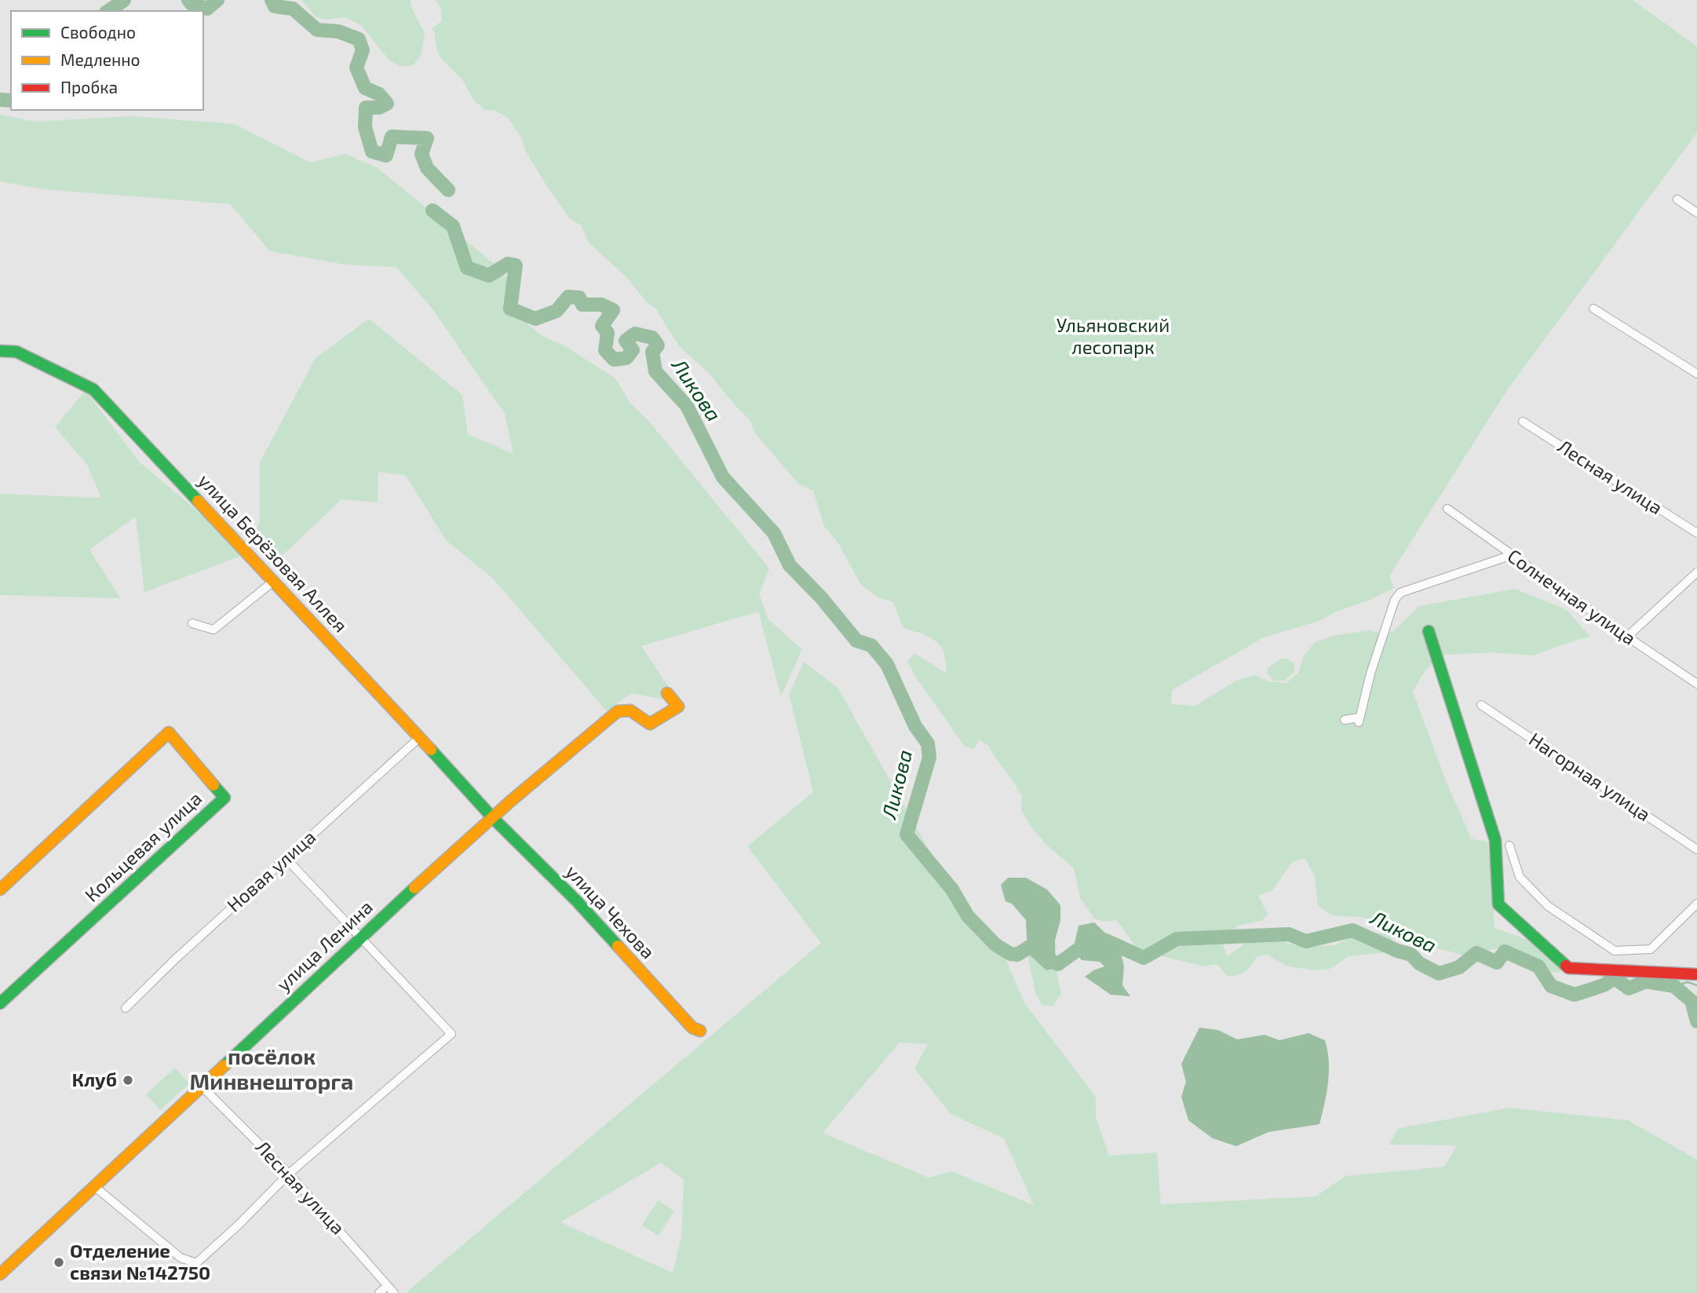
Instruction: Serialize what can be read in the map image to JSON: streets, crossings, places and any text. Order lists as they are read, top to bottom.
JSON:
{
  "streets": {
    "street": [
      "Лесная улица",
      "улица Берёзовая Аллея",
      "Солнечная улица",
      "Нагорная улица",
      "Кольцевая улица",
      "Новая улица",
      "улица Чехова",
      "улица Ленина"
    ]
  },
  "crossings": [
    ["Лесная улица", "улица Ленина"],
    ["улица Берёзовая Аллея", "Новая улица"],
    ["улица Берёзовая Аллея", "улица Чехова"],
    ["улица Берёзовая Аллея", "улица Ленина"],
    ["улица Чехова", "улица Ленина"]
  ],
  "districts": ["посёлок Минвнешторга"],
  "water": ["Ликова"],
  "parks": ["Ульяновский лесопарк"],
  "places": ["Клуб", "Отделение связи №142750"],
  "legend": ["Свободно", "Медленно", "Пробка"]
}
